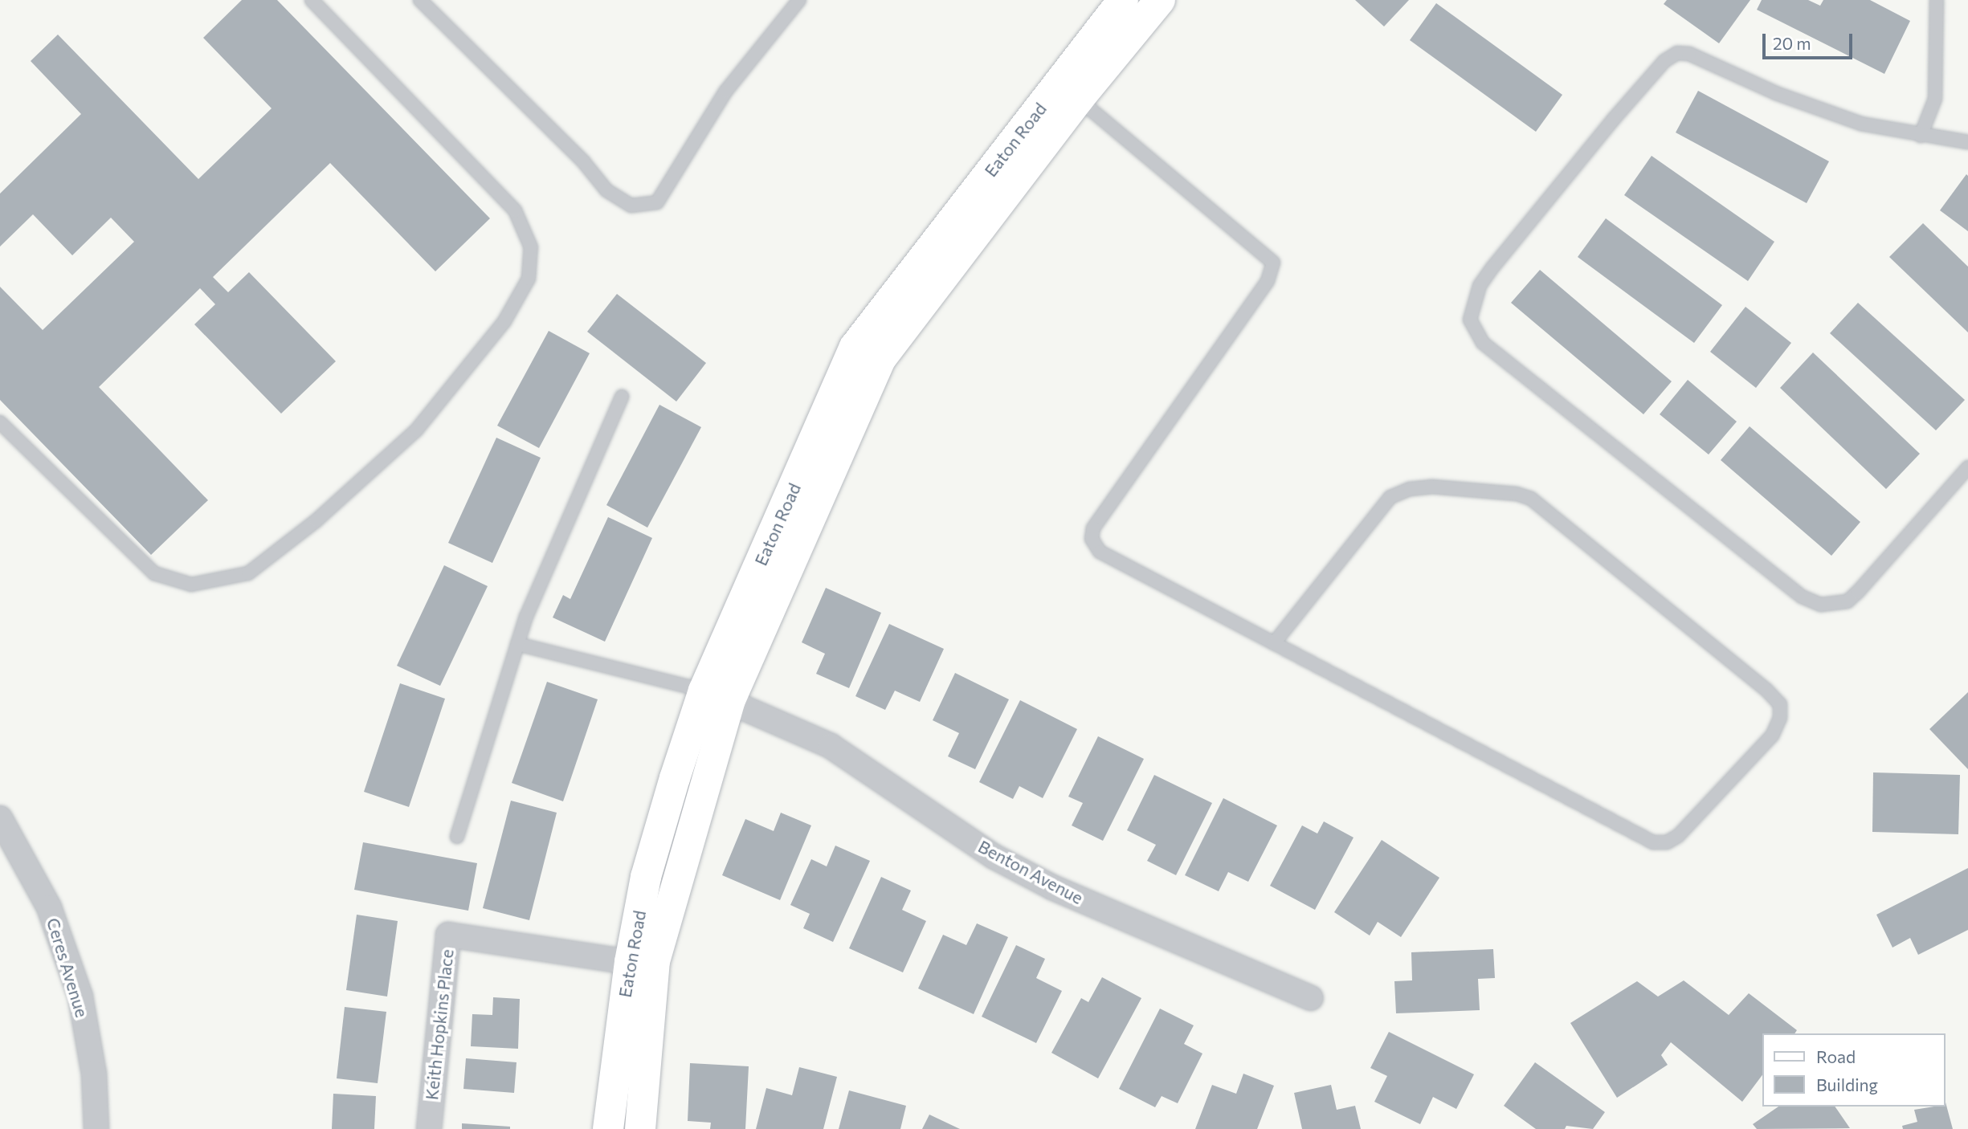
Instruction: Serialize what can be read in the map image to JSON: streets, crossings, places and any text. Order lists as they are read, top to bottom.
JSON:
{
  "streets": {
    "street": [
      "Eaton Road",
      "Benton Avenue",
      "Ceres Avenue",
      "Keith Hopkins Place"
    ]
  },
  "crossings": [
    ["Eaton Road", "Benton Avenue"],
    ["Eaton Road", "Keith Hopkins Place"]
  ],
  "legend": ["Road", "Building"],
  "scale_bar": "20 m"
}
